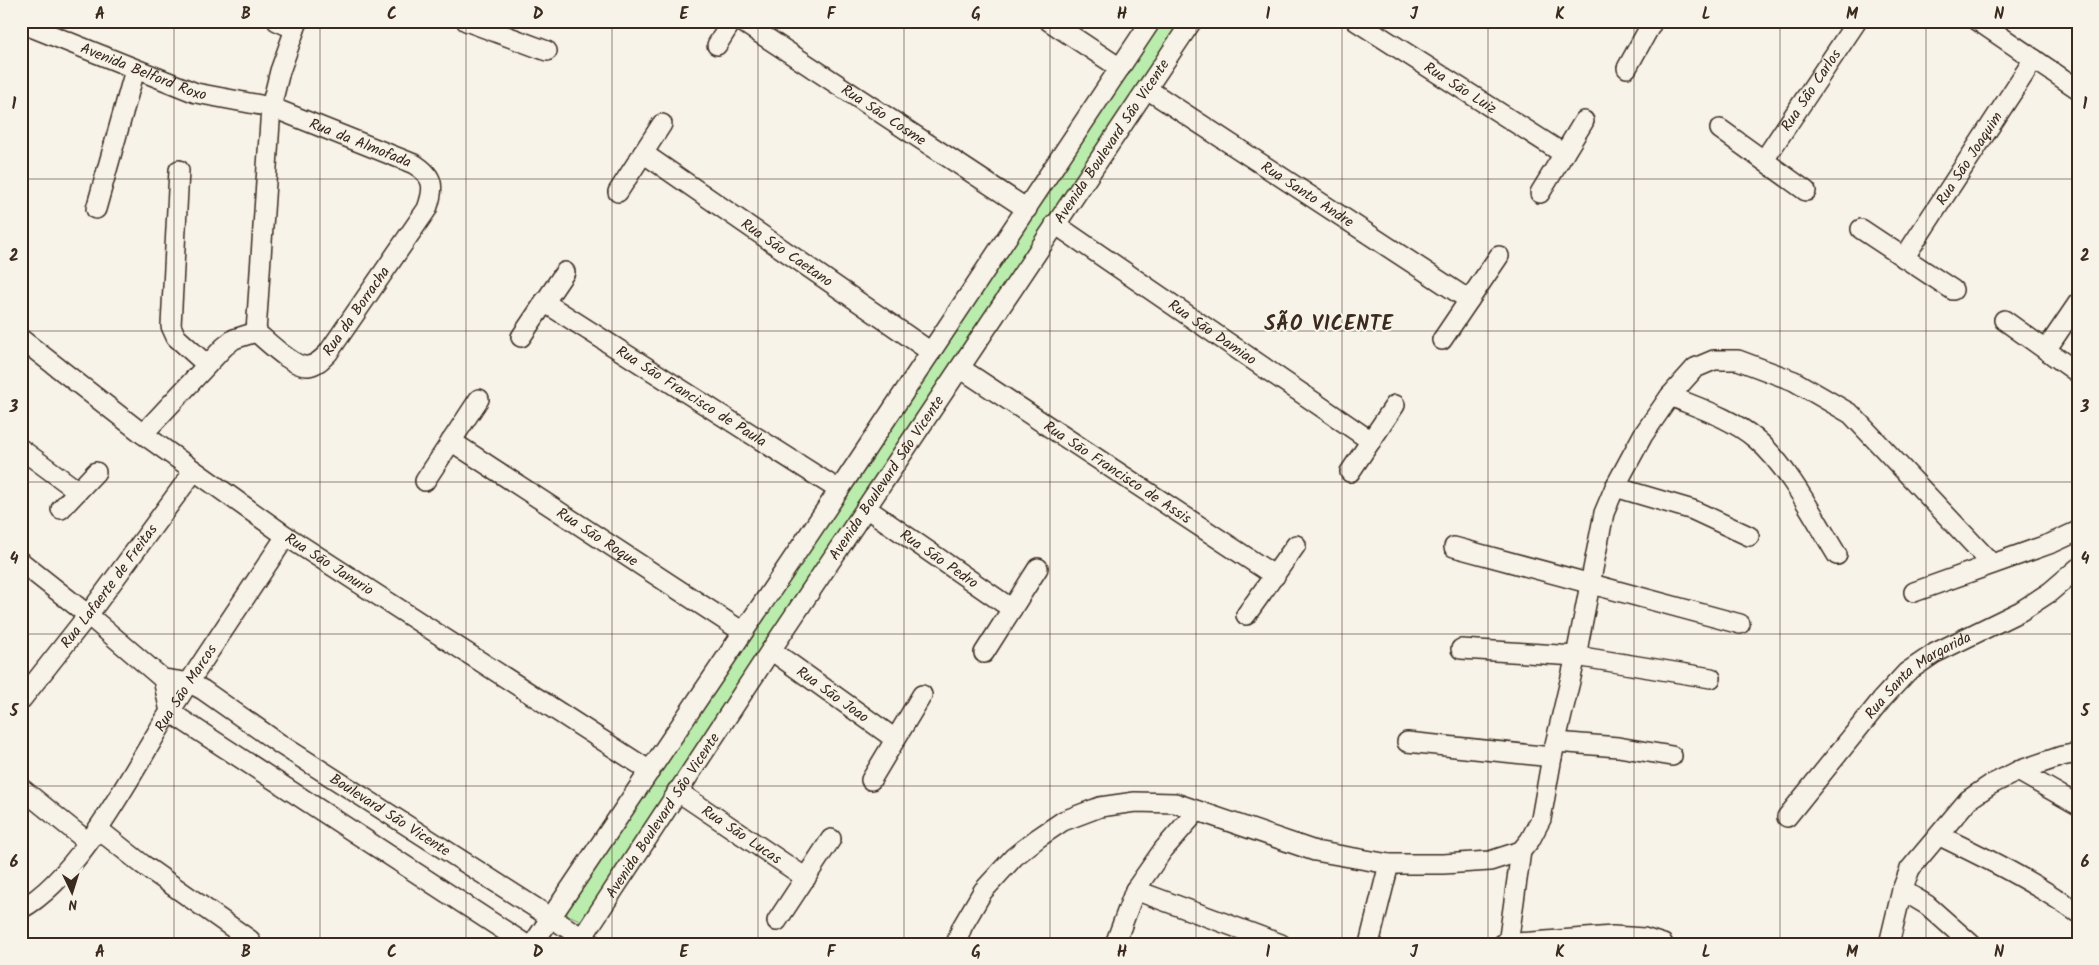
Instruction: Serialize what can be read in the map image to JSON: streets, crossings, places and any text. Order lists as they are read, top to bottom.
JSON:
{
  "streets": {
    "street": [
      "Avenida Belford Roxo",
      "Rua Sāo Luiz",
      "Rua São Carlos",
      "Rua Sāo Cosme",
      "Avenida Boulevard São Vicente",
      "Rua da Almofada",
      "Rua Sāo Joaquim",
      "Rua Santo Andre",
      "Rua Sāo Caetano",
      "Rua da Borracha",
      "Rua Sāo Damiao",
      "Rua Sāo Francisco de Paula",
      "Rua Sāo Francisco de Assis",
      "Rua Sāo Roque",
      "Rua Sāo Pedro",
      "Rua Sāo Janurio",
      "Rua Lafaerte de Freitas",
      "Rua Santa Margarida",
      "Rua Sāo Marcos",
      "Rua Sāo Joao",
      "Boulevard São Vicente",
      "Rua Sāo Lucas"
    ]
  },
  "crossings": [
    ["Avenida Belford Roxo", "Rua da Almofada"],
    ["Avenida Boulevard São Vicente", "Rua Santo Andre"],
    ["Avenida Boulevard São Vicente", "Rua Sāo Damiao"],
    ["Avenida Boulevard São Vicente", "Rua Sāo Francisco de Assis"],
    ["Avenida Boulevard São Vicente", "Rua Sāo Pedro"],
    ["Avenida Boulevard São Vicente", "Rua Sāo Joao"],
    ["Avenida Boulevard São Vicente", "Boulevard São Vicente"],
    ["Avenida Boulevard São Vicente", "Rua Sāo Lucas"],
    ["Rua da Almofada", "Rua da Borracha"],
    ["Rua Sāo Janurio", "Rua Lafaerte de Freitas"],
    ["Rua Sāo Janurio", "Rua Sāo Marcos"],
    ["Rua Sāo Marcos", "Boulevard São Vicente"]
  ],
  "districts": ["SÃO VICENTE"],
  "north": "bottom",
  "grid": {
    "columns": [
      "A",
      "B",
      "C",
      "D",
      "E",
      "F",
      "G",
      "H",
      "I",
      "J",
      "K",
      "L",
      "M",
      "N"
    ],
    "rows": [
      "1",
      "2",
      "3",
      "4",
      "5",
      "6"
    ]
  }
}
